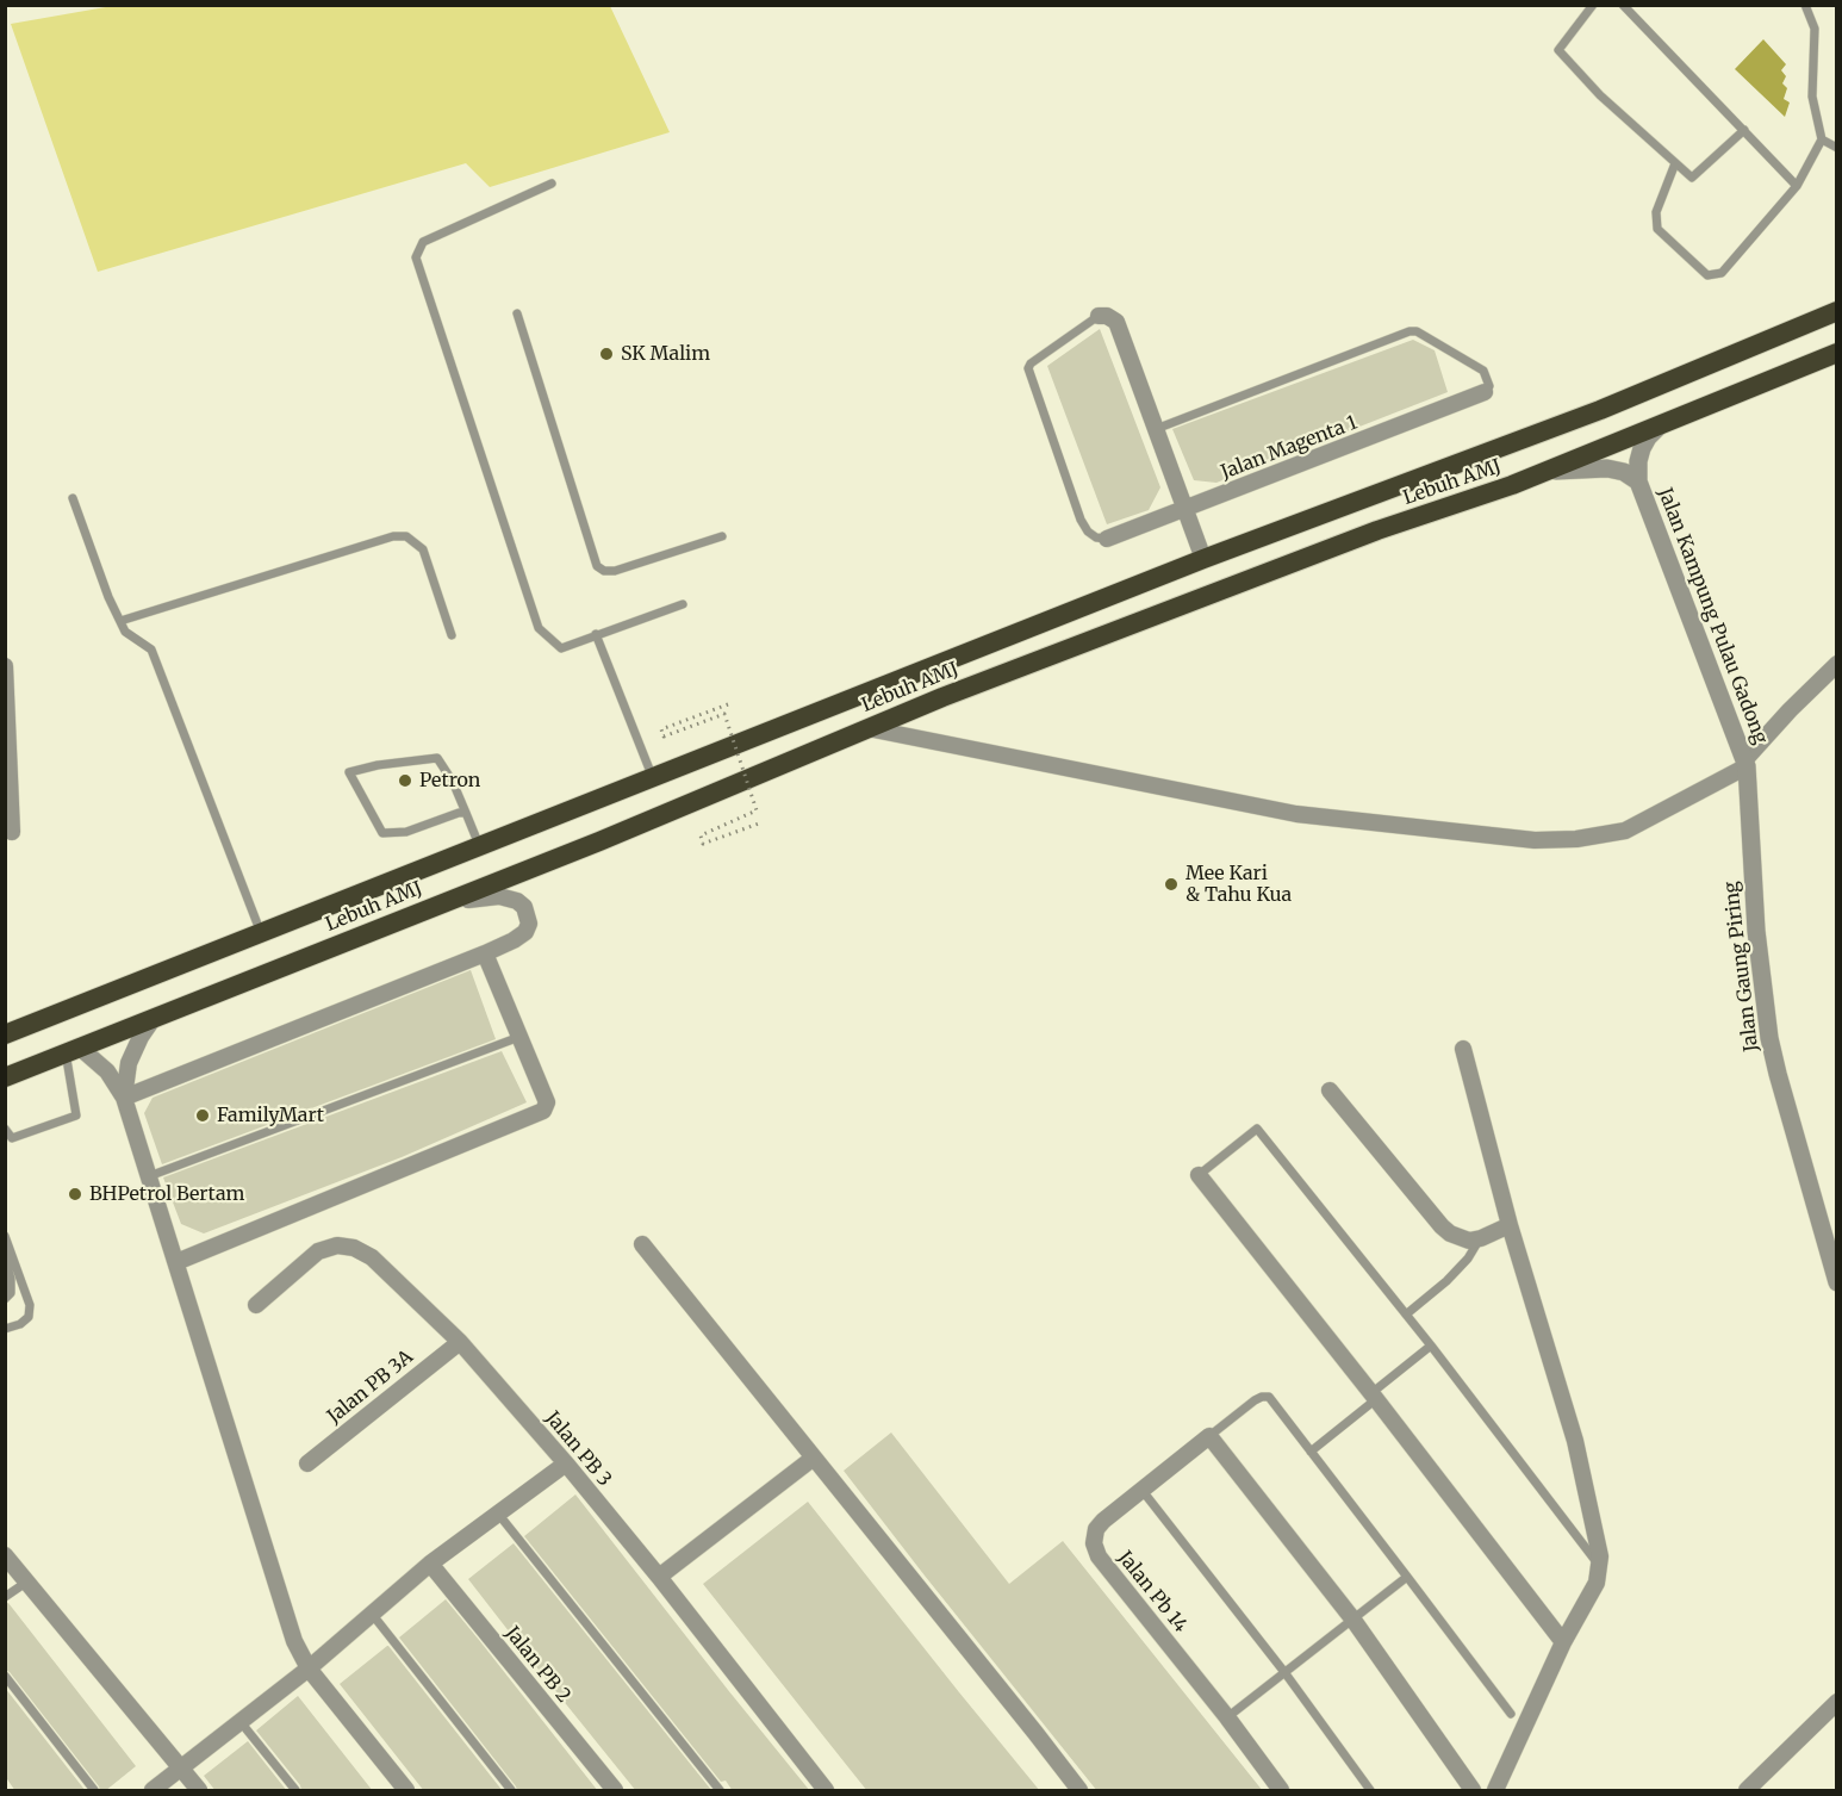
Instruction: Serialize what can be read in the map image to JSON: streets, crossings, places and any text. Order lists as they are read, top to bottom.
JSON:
{
  "streets": {
    "highway": ["Lebuh AMJ"],
    "street": [
      "Jalan Magenta 1",
      "Jalan Kampung Pulau Gadong",
      "Jalan Gaung Piring",
      "Jalan PB 3A",
      "Jalan PB 3",
      "Jalan Pb 14",
      "Jalan PB 2"
    ]
  },
  "crossings": [
    ["Jalan Kampung Pulau Gadong", "Jalan Gaung Piring"],
    ["Jalan PB 3A", "Jalan PB 3"]
  ],
  "places": [
    "SK Malim",
    "Petron",
    "Mee Kari & Tahu Kua",
    "FamilyMart",
    "BHPetrol Bertam"
  ]
}
